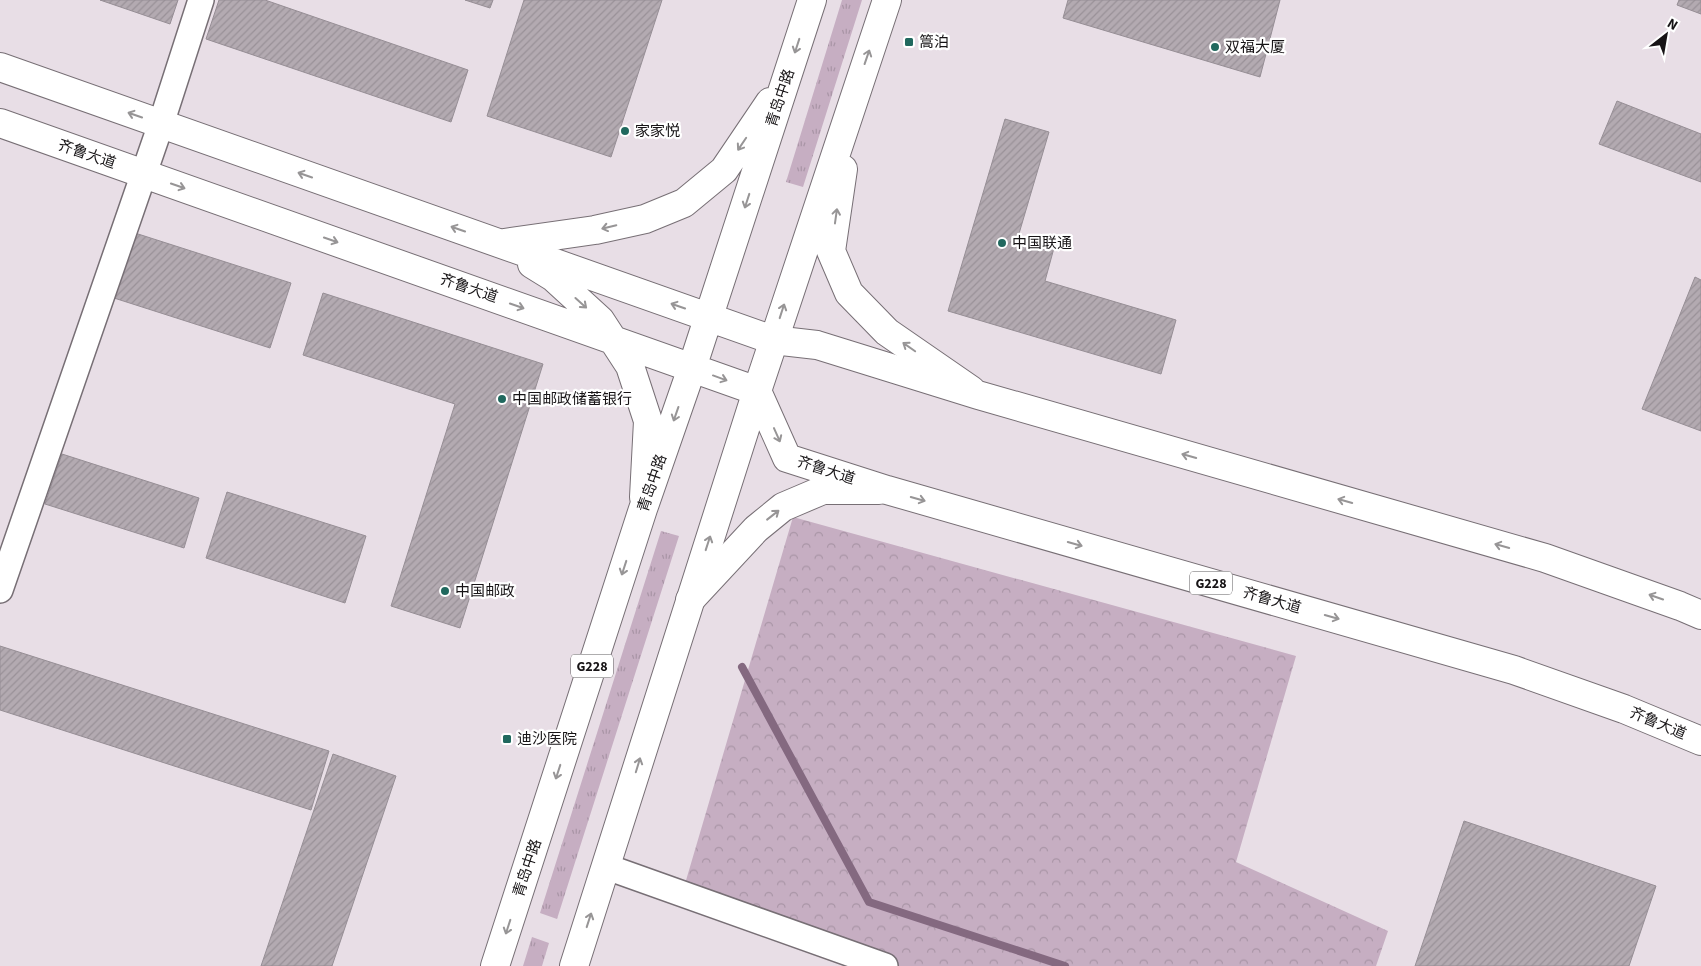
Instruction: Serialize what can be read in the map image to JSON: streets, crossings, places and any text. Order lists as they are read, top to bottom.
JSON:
{
  "streets": {
    "main road": ["青岛中路", "齐鲁大道", "G228"]
  },
  "crossings": [
    ["青岛中路", "齐鲁大道"]
  ],
  "places": {
    "transit": ["篙泊", "迪沙医院"],
    "other": [
      "双福大厦",
      "家家悦",
      "中国联通",
      "中国邮政储蓄银行",
      "中国邮政"
    ]
  },
  "north": "top right"
}
